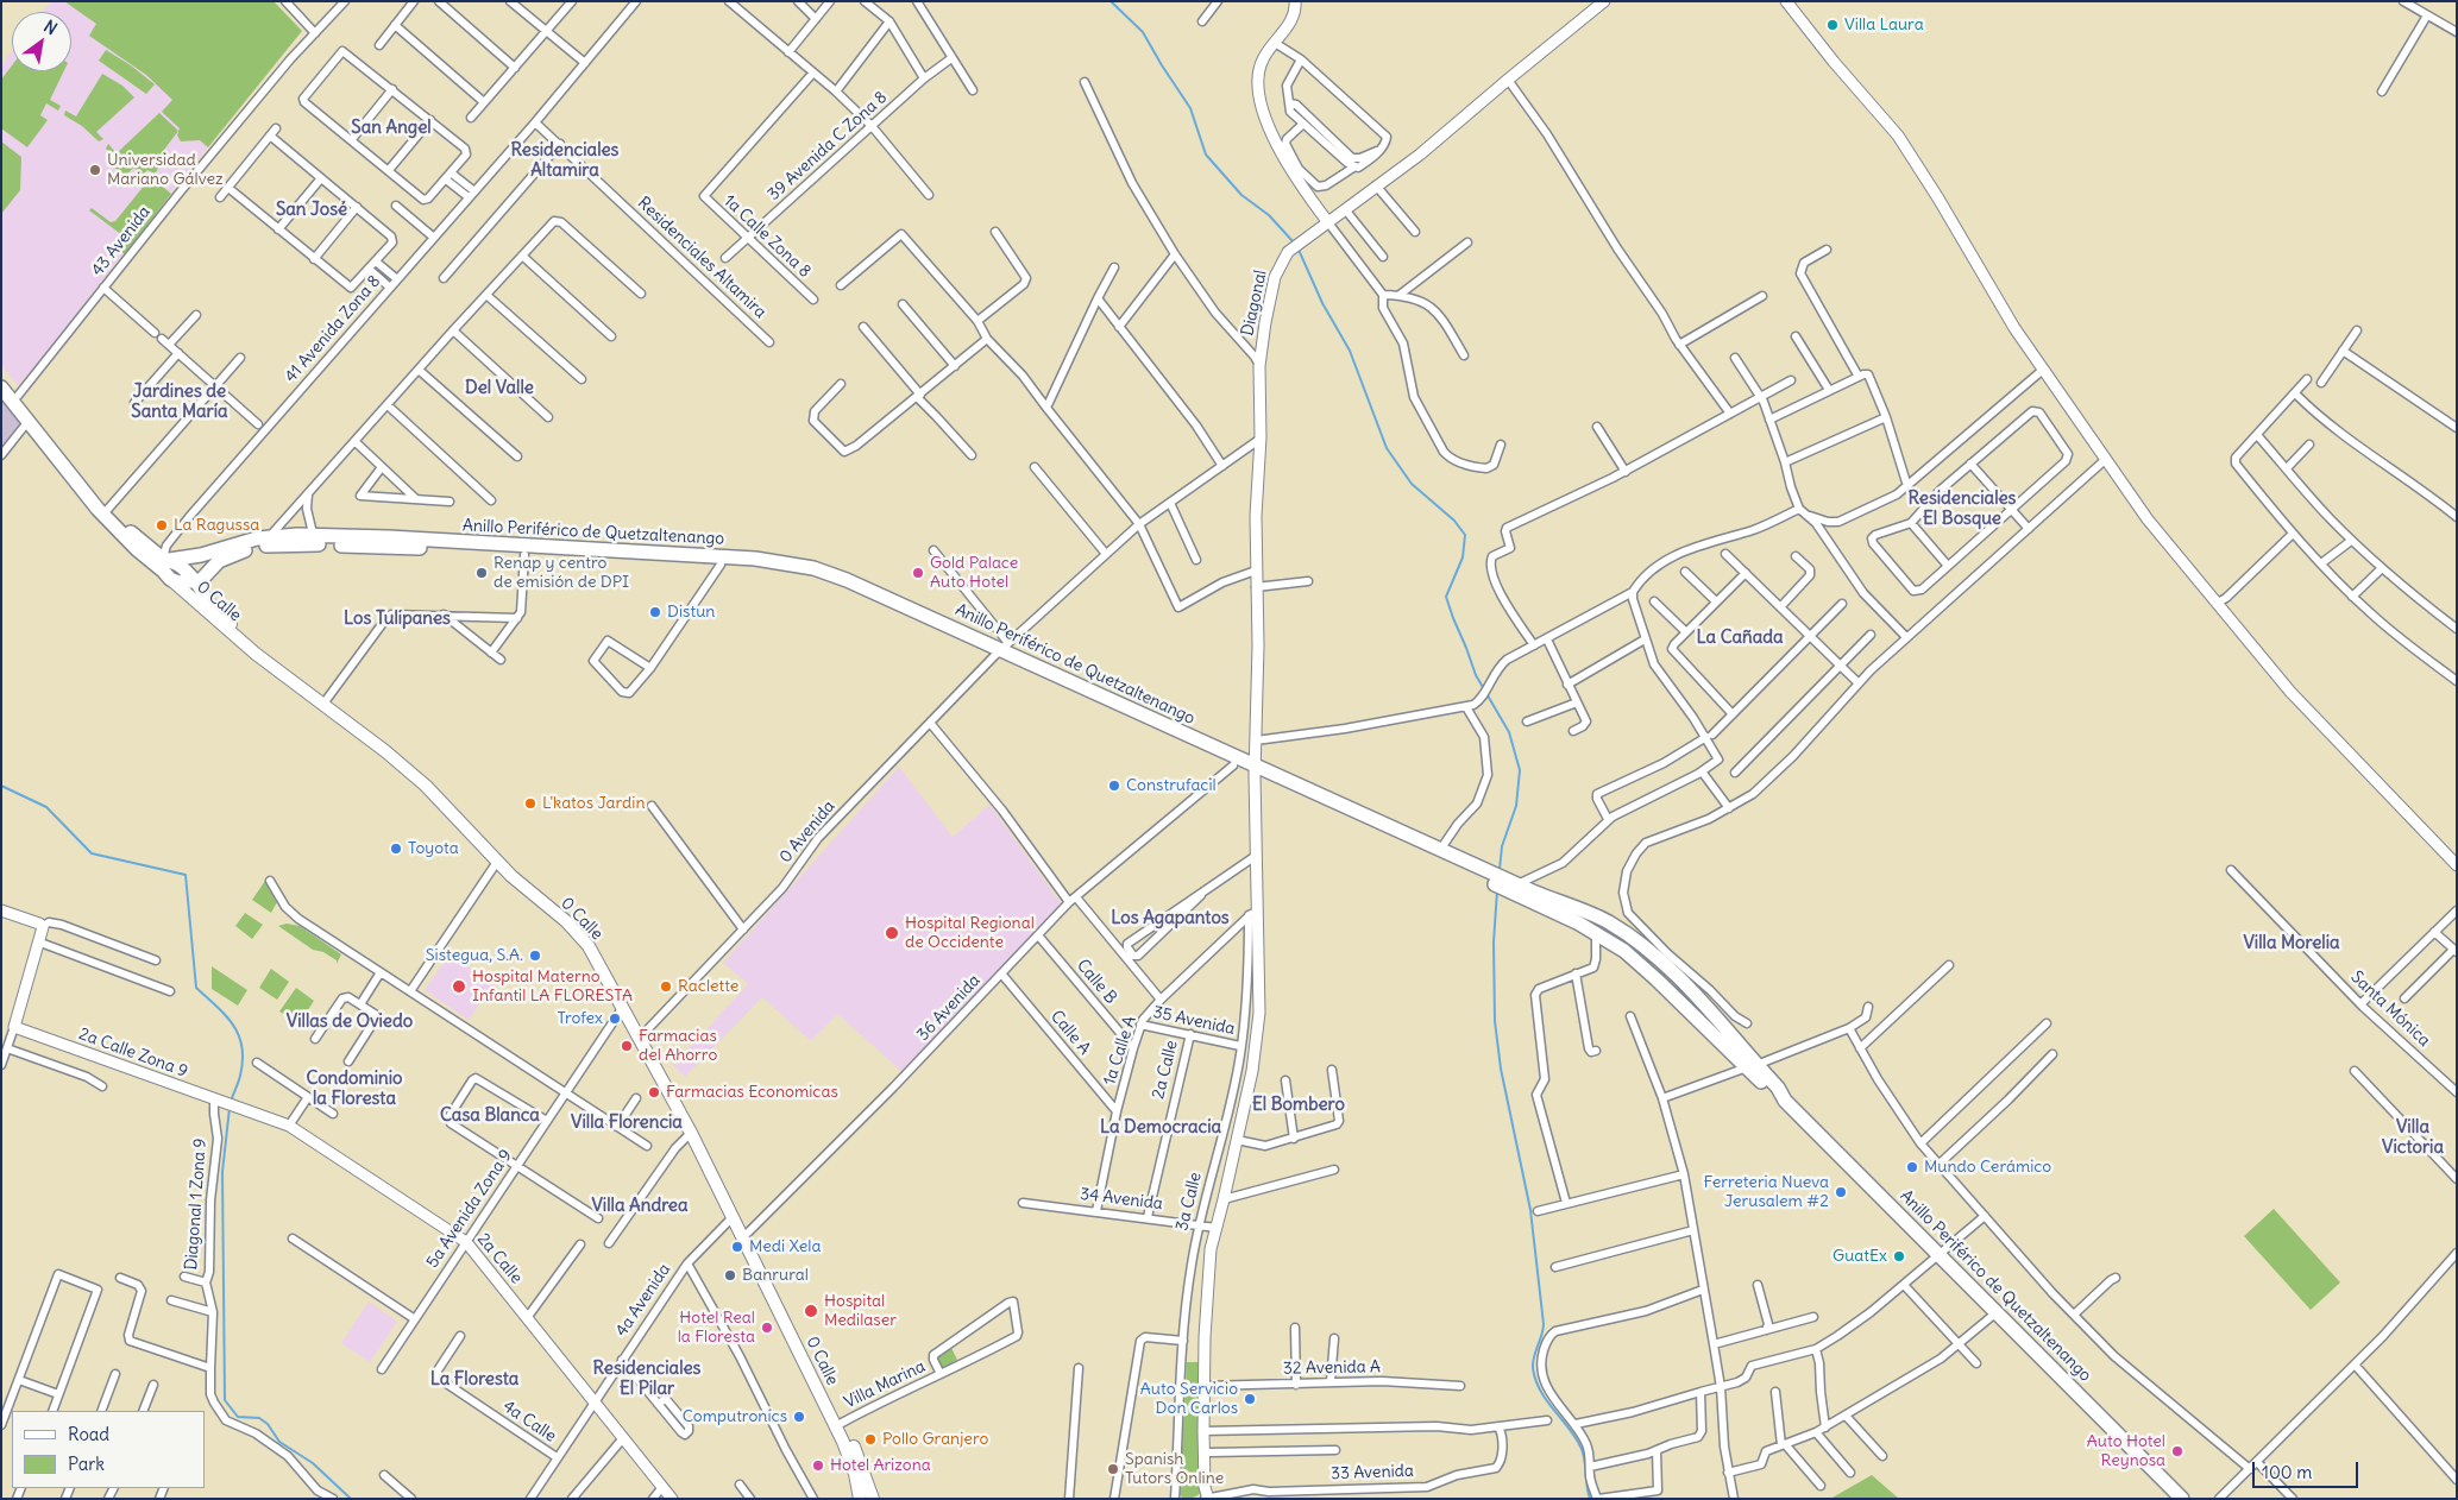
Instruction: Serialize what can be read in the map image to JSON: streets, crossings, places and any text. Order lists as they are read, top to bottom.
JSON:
{
  "streets": {
    "highway": ["Anillo Periférico de Quetzaltenango"],
    "main road": ["0 Calle"],
    "street": [
      "39 Avenida C Zona 8",
      "1a Calle Zona 8",
      "43 Avenida",
      "Residenciales Altamira",
      "Diagonal",
      "41 Avenida Zona 8",
      "0 Avenida",
      "Calle B",
      "36 Avenida",
      "Santa Mónica",
      "35 Avenida",
      "Calle A",
      "1a Calle A",
      "2a Calle Zona 9",
      "2a Calle",
      "34 Avenida",
      "3a Calle",
      "Diagonal 1 Zona 9",
      "5a Avenida Zona 9",
      "4a Avenida",
      "32 Avenida A",
      "Villa Marina",
      "4a Calle",
      "33 Avenida"
    ]
  },
  "crossings": [
    ["39 Avenida C Zona 8", "1a Calle Zona 8"],
    ["Residenciales Altamira", "41 Avenida Zona 8"],
    ["Diagonal", "Anillo Periférico de Quetzaltenango"],
    ["Diagonal", "0 Avenida"],
    ["Diagonal", "3a Calle"],
    ["41 Avenida Zona 8", "Anillo Periférico de Quetzaltenango"],
    ["41 Avenida Zona 8", "0 Calle"],
    ["Anillo Periférico de Quetzaltenango", "0 Calle"],
    ["Anillo Periférico de Quetzaltenango", "0 Avenida"],
    ["Anillo Periférico de Quetzaltenango", "36 Avenida"],
    ["Anillo Periférico de Quetzaltenango", "3a Calle"],
    ["0 Calle", "0 Avenida"],
    ["0 Calle", "36 Avenida"],
    ["0 Calle", "5a Avenida Zona 9"],
    ["0 Calle", "4a Avenida"],
    ["0 Calle", "Villa Marina"],
    ["Calle B", "36 Avenida"],
    ["Calle B", "1a Calle A"],
    ["36 Avenida", "Calle A"],
    ["35 Avenida", "1a Calle A"],
    ["35 Avenida", "2a Calle"],
    ["35 Avenida", "3a Calle"],
    ["Calle A", "1a Calle A"],
    ["1a Calle A", "34 Avenida"],
    ["1a Calle A", "3a Calle"],
    ["2a Calle Zona 9", "2a Calle"],
    ["2a Calle Zona 9", "Diagonal 1 Zona 9"],
    ["2a Calle", "34 Avenida"],
    ["2a Calle", "5a Avenida Zona 9"],
    ["2a Calle", "4a Avenida"],
    ["34 Avenida", "3a Calle"],
    ["3a Calle", "32 Avenida A"],
    ["3a Calle", "33 Avenida"],
    ["4a Avenida", "4a Calle"]
  ],
  "districts": [
    "San Angel",
    "Residenciales Altamira",
    "San José",
    "Del Valle",
    "Jardines de Santa María",
    "Residenciales El Bosque",
    "Los Tulipanes",
    "La Cañada",
    "Los Agapantos",
    "Villa Morelia",
    "Villas de Oviedo",
    "Condominio la Floresta",
    "El Bombero",
    "Casa Blanca",
    "Villa Florencia",
    "La Democracia",
    "Villa Victoria",
    "Villa Andrea",
    "Residenciales El Pilar",
    "La Floresta"
  ],
  "places": [
    "Villa Laura",
    "Universidad Mariano Gálvez",
    "La Ragussa",
    "Renap y centro de emisión de DPI",
    "Gold Palace Auto Hotel",
    "Distun",
    "Construfacil",
    "L'katos Jardin",
    "Toyota",
    "Hospital Regional de Occidente",
    "Sistegua, S.A.",
    "Hospital Materno Infantil LA FLORESTA",
    "Raclette",
    "Trofex",
    "Farmacias del Ahorro",
    "Farmacias Economicas",
    "Mundo Cerámico",
    "Ferreteria Nueva Jerusalem #2",
    "Medi Xela",
    "GuatEx",
    "Banrural",
    "Hospital Medilaser",
    "Hotel Real la Floresta",
    "Auto Servicio Don Carlos",
    "Computronics",
    "Pollo Granjero",
    "Auto Hotel Reynosa",
    "Hotel Arizona",
    "Spanish Tutors Online"
  ],
  "legend": ["Road", "Park"],
  "scale_bar": "100 m",
  "north": "top right"
}
